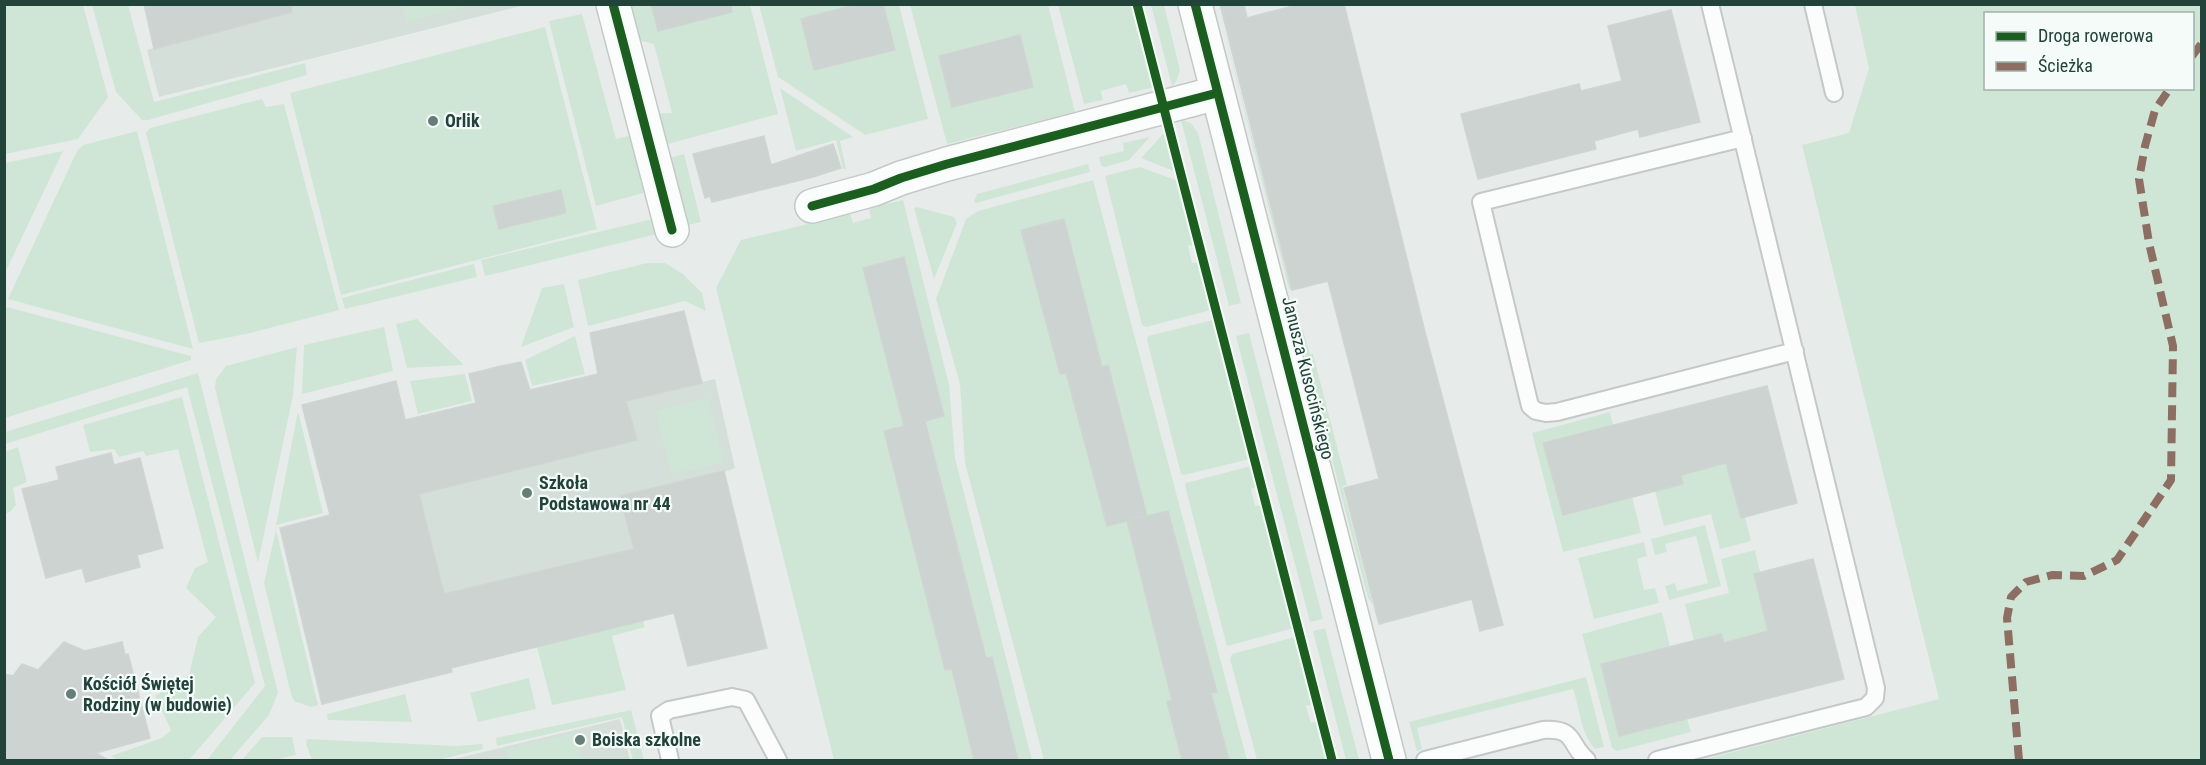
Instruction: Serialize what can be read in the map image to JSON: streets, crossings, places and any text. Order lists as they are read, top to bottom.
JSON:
{
  "streets": {
    "street": ["Janusza Kusocińskiego"]
  },
  "places": [
    "Orlik",
    "Szkoła Podstawowa nr 44",
    "Kościół Świętej Rodziny (w budowie)",
    "Boiska szkolne"
  ],
  "legend": ["Droga rowerowa", "Ścieżka"]
}
